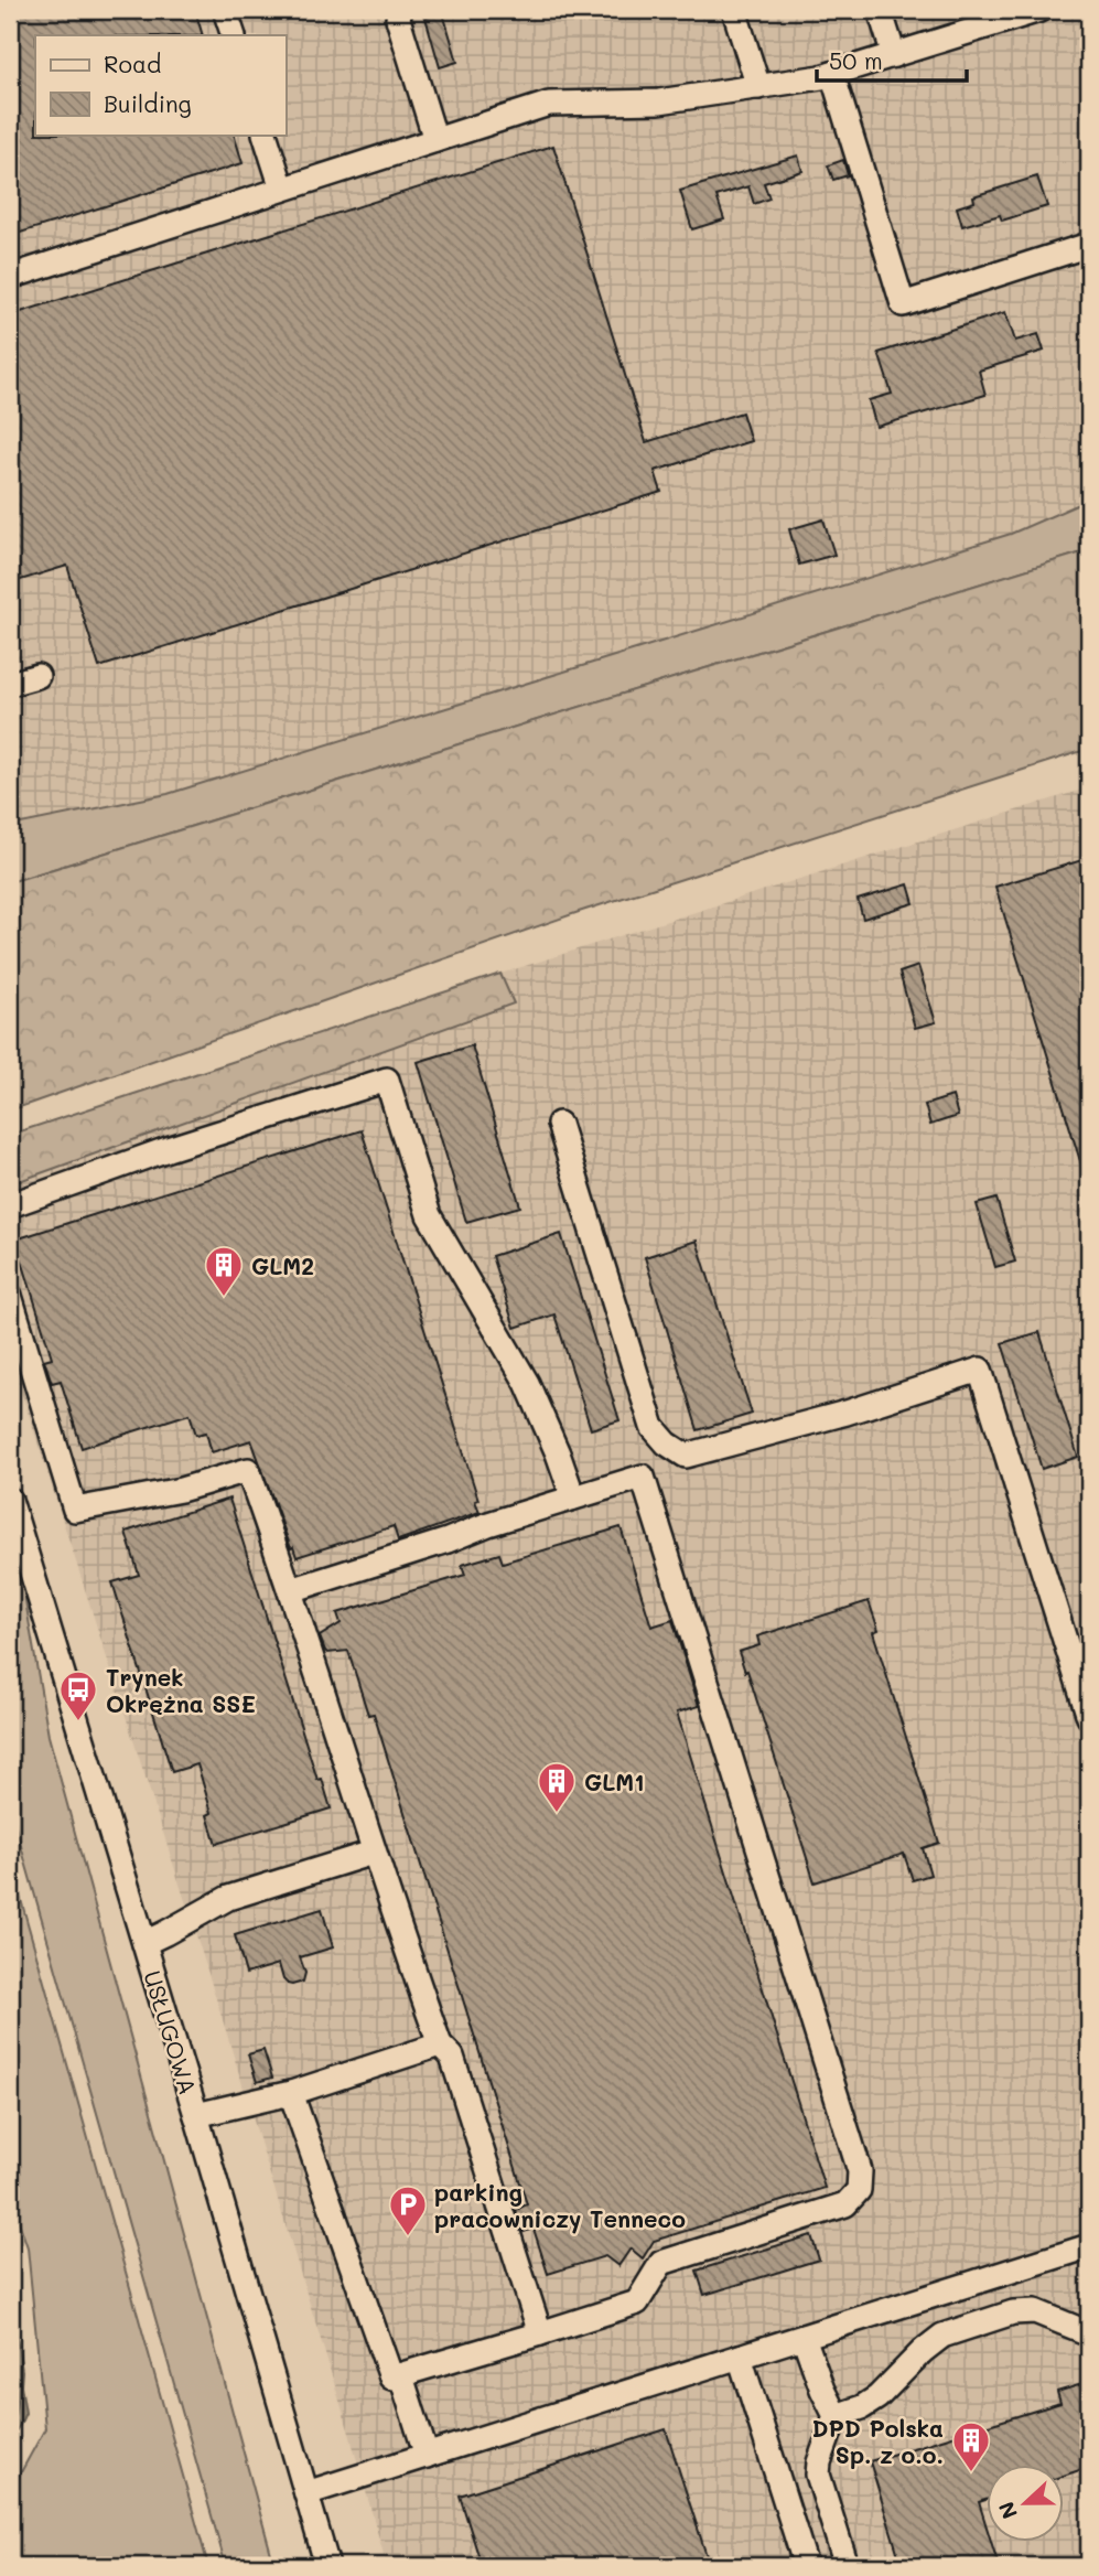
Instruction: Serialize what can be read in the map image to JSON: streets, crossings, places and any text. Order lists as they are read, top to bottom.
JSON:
{
  "streets": {
    "street": ["USŁUGOWA"]
  },
  "places": {
    "building": ["GLM2", "GLM1", "DPD Polska Sp. z o.o."],
    "bus stop": ["Trynek Okrężna SSE"],
    "parking": ["parking pracowniczy Tenneco"]
  },
  "legend": ["Road", "Building"],
  "scale_bar": "50 m",
  "north": "left"
}
